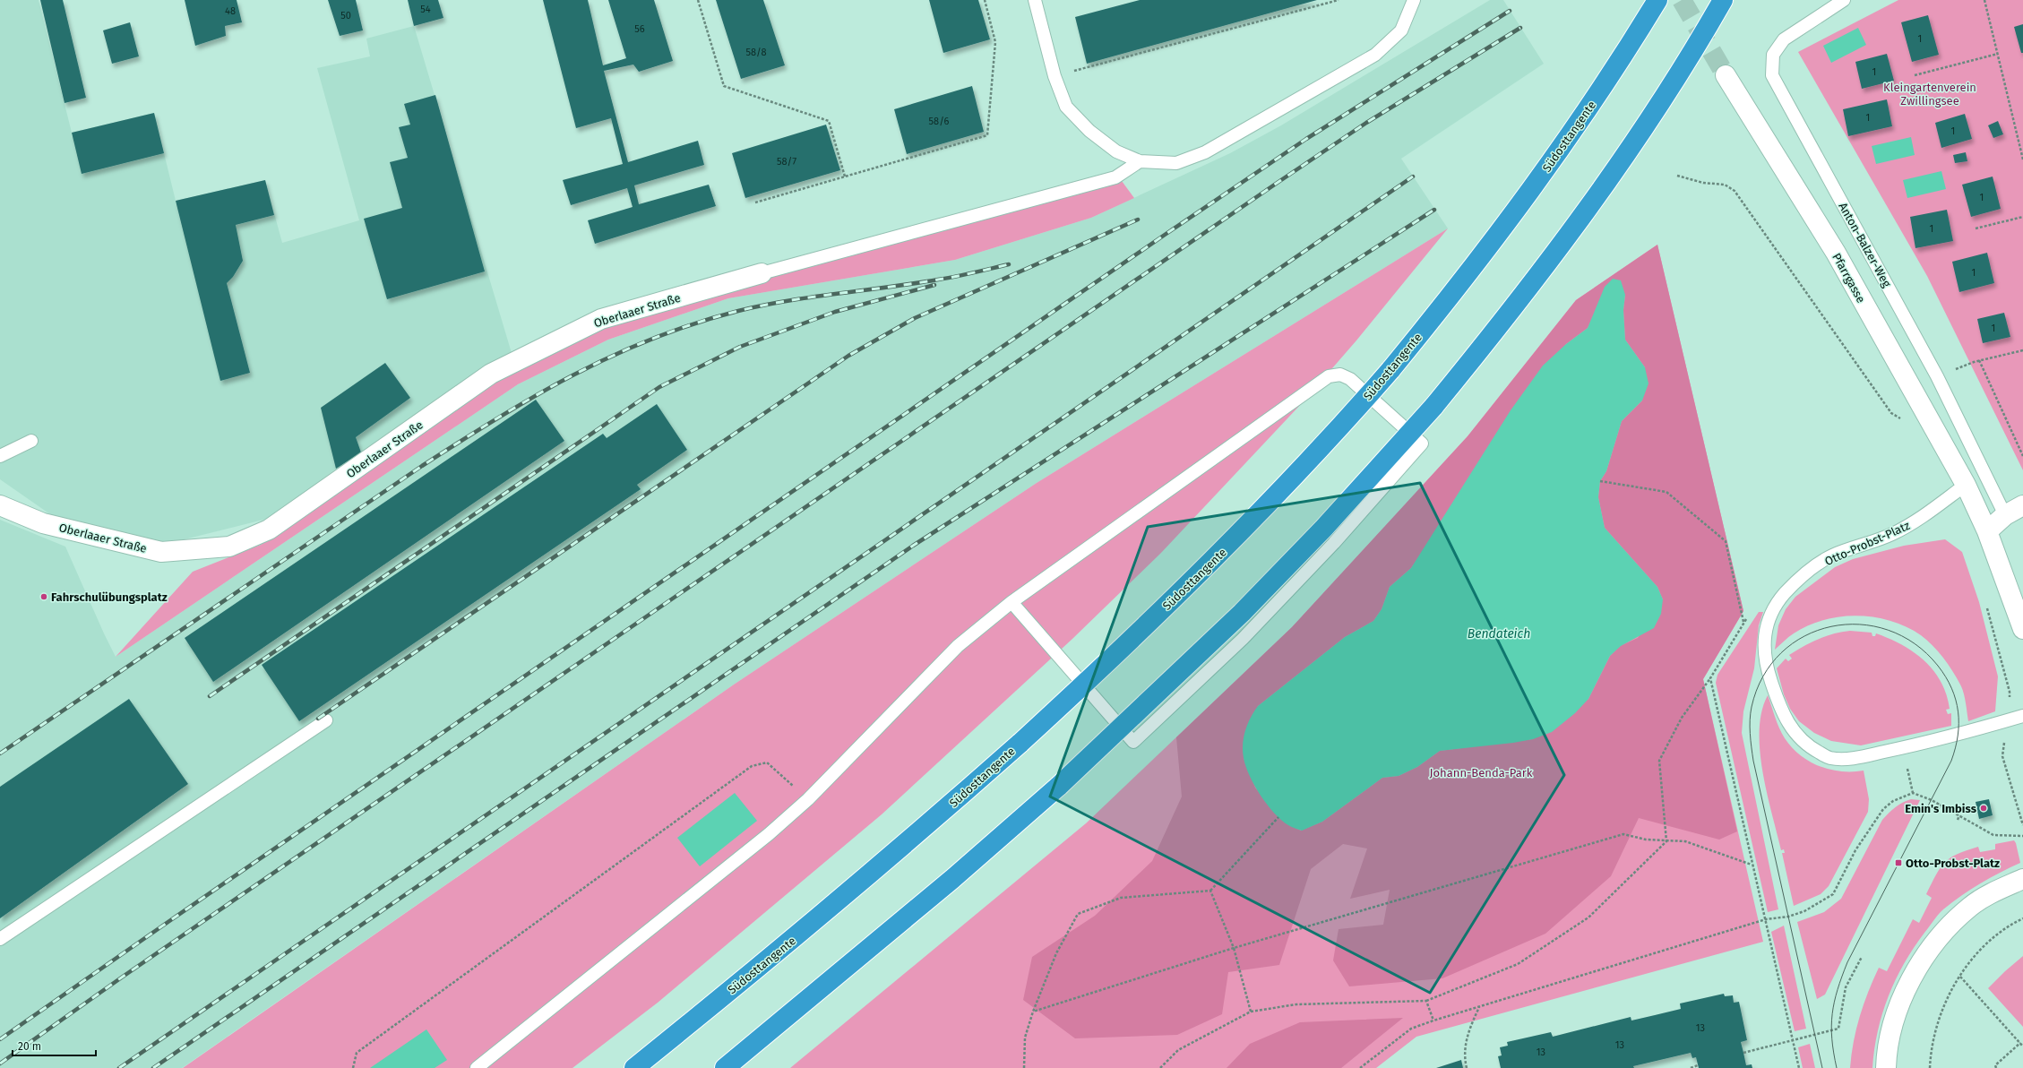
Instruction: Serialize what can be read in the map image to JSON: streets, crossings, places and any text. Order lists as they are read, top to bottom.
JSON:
{
  "streets": {
    "highway": ["Südosttangente"],
    "street": ["Pfarrgasse", "Oberlaaer Straße"],
    "lane": ["Anton-Balzer-Weg", "Otto-Probst-Platz"]
  },
  "crossings": [
    ["Pfarrgasse", "Otto-Probst-Platz"]
  ],
  "water": ["Bendateich"],
  "parks": ["Kleingartenverein Zwillingsee", "Johann-Benda-Park"],
  "places": {
    "other": ["Fahrschulübungsplatz", "Emin's Imbiss"],
    "transit": ["Otto-Probst-Platz"]
  },
  "house_numbers": [
    "54",
    "48",
    "50",
    "56",
    "1",
    "58/8",
    "1",
    "1",
    "58/6",
    "1",
    "58/7",
    "1",
    "1",
    "1",
    "1",
    "13",
    "13",
    "13"
  ],
  "scale_bar": "20 m"
}
